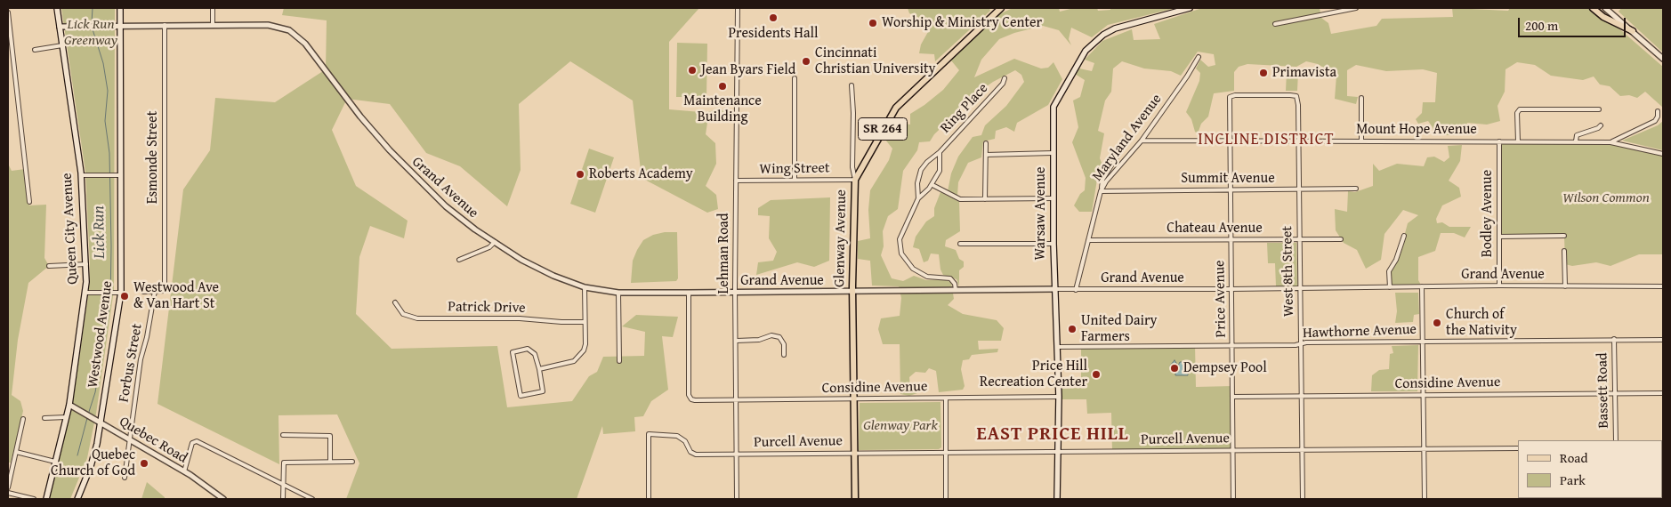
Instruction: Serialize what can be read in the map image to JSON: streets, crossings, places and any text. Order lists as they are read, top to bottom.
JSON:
{
  "streets": {
    "main road": [
      "SR 264",
      "Warsaw Avenue",
      "Queen City Avenue",
      "Glenway Avenue",
      "Westwood Avenue"
    ],
    "street": [
      "Ring Place",
      "Mount Hope Avenue",
      "Maryland Avenue",
      "Esmonde Street",
      "Wing Street",
      "Summit Avenue",
      "Grand Avenue",
      "Bodley Avenue",
      "Chateau Avenue",
      "Lehman Road",
      "West 8th Street",
      "Price Avenue",
      "Patrick Drive",
      "Hawthorne Avenue",
      "Forbus Street",
      "Considine Avenue",
      "Bassett Road",
      "Purcell Avenue",
      "Quebec Road"
    ]
  },
  "crossings": [
    ["Ring Place", "Grand Avenue"],
    ["Mount Hope Avenue", "Maryland Avenue"],
    ["Mount Hope Avenue", "Bodley Avenue"],
    ["Mount Hope Avenue", "West 8th Street"],
    ["Mount Hope Avenue", "Price Avenue"],
    ["Maryland Avenue", "Summit Avenue"],
    ["Maryland Avenue", "Grand Avenue"],
    ["Maryland Avenue", "Chateau Avenue"],
    ["Esmonde Street", "Grand Avenue"],
    ["Esmonde Street", "Forbus Street"],
    ["Wing Street", "Glenway Avenue"],
    ["Wing Street", "Lehman Road"],
    ["Summit Avenue", "West 8th Street"],
    ["Summit Avenue", "Price Avenue"],
    ["Grand Avenue", "Warsaw Avenue"],
    ["Grand Avenue", "Bodley Avenue"],
    ["Grand Avenue", "Queen City Avenue"],
    ["Grand Avenue", "Glenway Avenue"],
    ["Grand Avenue", "Lehman Road"],
    ["Grand Avenue", "West 8th Street"],
    ["Grand Avenue", "Price Avenue"],
    ["Grand Avenue", "Westwood Avenue"],
    ["Grand Avenue", "Considine Avenue"],
    ["Warsaw Avenue", "Hawthorne Avenue"],
    ["Warsaw Avenue", "Considine Avenue"],
    ["Warsaw Avenue", "Purcell Avenue"],
    ["Queen City Avenue", "Quebec Road"],
    ["Chateau Avenue", "West 8th Street"],
    ["Chateau Avenue", "Price Avenue"],
    ["Glenway Avenue", "Considine Avenue"],
    ["Glenway Avenue", "Purcell Avenue"],
    ["Lehman Road", "Considine Avenue"],
    ["Lehman Road", "Purcell Avenue"],
    ["West 8th Street", "Price Avenue"],
    ["West 8th Street", "Hawthorne Avenue"],
    ["West 8th Street", "Considine Avenue"],
    ["West 8th Street", "Purcell Avenue"],
    ["Price Avenue", "Hawthorne Avenue"],
    ["Price Avenue", "Considine Avenue"],
    ["Price Avenue", "Purcell Avenue"],
    ["Hawthorne Avenue", "Bassett Road"],
    ["Westwood Avenue", "Quebec Road"],
    ["Forbus Street", "Quebec Road"],
    ["Considine Avenue", "Bassett Road"]
  ],
  "districts": ["INCLINE DISTRICT", "EAST PRICE HILL"],
  "water": ["Lick Run"],
  "parks": ["Lick Run Greenway", "Wilson Common", "Glenway Park"],
  "places": [
    "Presidents Hall",
    "Worship & Ministry Center",
    "Cincinnati Christian University",
    "Jean Byars Field",
    "Primavista",
    "Maintenance Building",
    "Roberts Academy",
    "Westwood Ave & Van Hart St",
    "Church of the Nativity",
    "United Dairy Farmers",
    "Dempsey Pool",
    "Price Hill Recreation Center",
    "Quebec Church of God"
  ],
  "legend": ["Road", "Park"],
  "scale_bar": "200 m"
}
